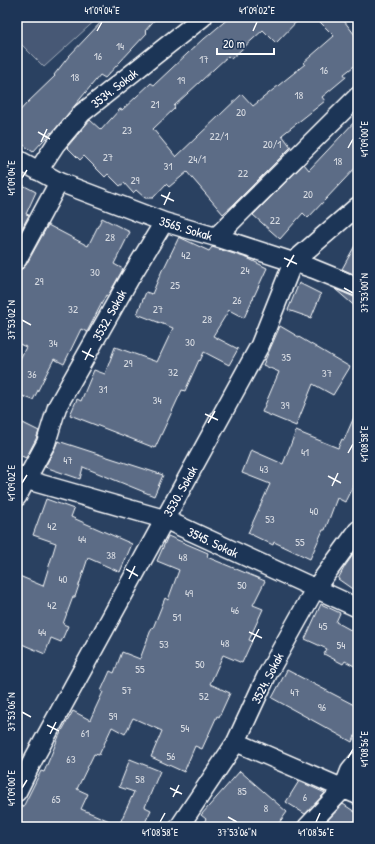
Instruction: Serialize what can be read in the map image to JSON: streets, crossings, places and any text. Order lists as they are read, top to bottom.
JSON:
{
  "streets": {
    "street": [
      "3534. Sokak",
      "3565. Sokak",
      "3532. Sokak",
      "3530. Sokak",
      "3545. Sokak",
      "3524. Sokak"
    ]
  },
  "crossings": [
    ["3534. Sokak", "3565. Sokak"],
    ["3565. Sokak", "3532. Sokak"],
    ["3565. Sokak", "3530. Sokak"],
    ["3532. Sokak", "3545. Sokak"],
    ["3530. Sokak", "3545. Sokak"],
    ["3545. Sokak", "3524. Sokak"]
  ],
  "house_numbers": [
    "14",
    "16",
    "17",
    "16",
    "18",
    "19",
    "18",
    "21",
    "20",
    "23",
    "22/1",
    "20/1",
    "27",
    "24/1",
    "18",
    "31",
    "22",
    "29",
    "20",
    "22",
    "28",
    "42",
    "24",
    "30",
    "29",
    "25",
    "26",
    "32",
    "27",
    "28",
    "30",
    "34",
    "35",
    "29",
    "32",
    "37",
    "36",
    "31",
    "34",
    "39",
    "41",
    "47",
    "43",
    "40",
    "53",
    "42",
    "44",
    "55",
    "38",
    "48",
    "40",
    "50",
    "49",
    "42",
    "46",
    "51",
    "45",
    "44",
    "48",
    "53",
    "54",
    "50",
    "55",
    "57",
    "47",
    "52",
    "96",
    "59",
    "54",
    "61",
    "56",
    "63",
    "58",
    "85",
    "6",
    "65",
    "8"
  ],
  "scale_bar": "20 m",
  "coordinates": [
    "41°09'04\"E",
    "41°09'02\"E",
    "41°09'00\"E",
    "37°53'00\"N",
    "37°53'02\"N",
    "41°08'58\"E",
    "37°53'06\"N",
    "41°08'56\"E"
  ]
}
